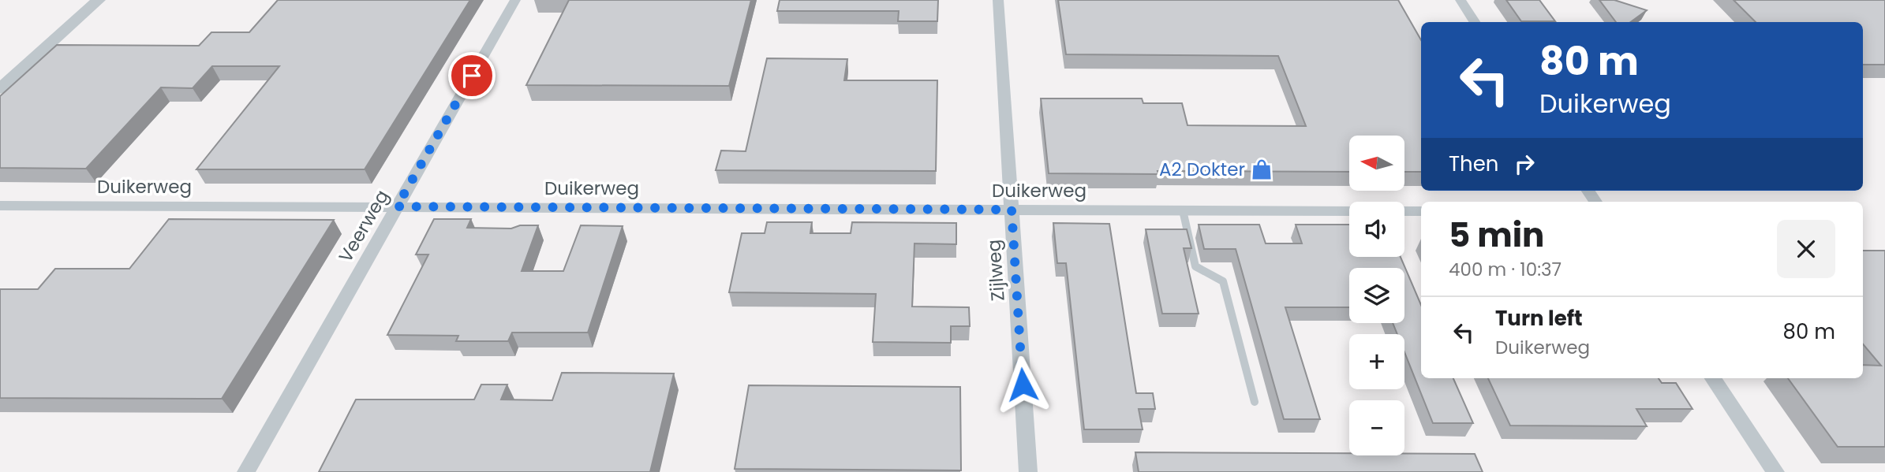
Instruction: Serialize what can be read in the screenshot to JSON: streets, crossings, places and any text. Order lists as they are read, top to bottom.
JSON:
{
  "streets": {
    "street": ["Duikerweg", "Veerweg", "Zijlweg"]
  },
  "crossings": [
    ["Duikerweg", "Veerweg"],
    ["Duikerweg", "Zijlweg"]
  ],
  "places": {
    "shop": ["A2 Dokter"]
  },
  "north": "left",
  "page": {
    "turn": ["80 m", "Duikerweg"],
    "map_buttons": ["+", "−"],
    "then": "Then",
    "heading": ["5 min", "400 m · 10:37"],
    "list": [
      {
        "name": "Turn left",
        "note": "Duikerweg",
        "value": "80 m"
      }
    ]
  }
}
